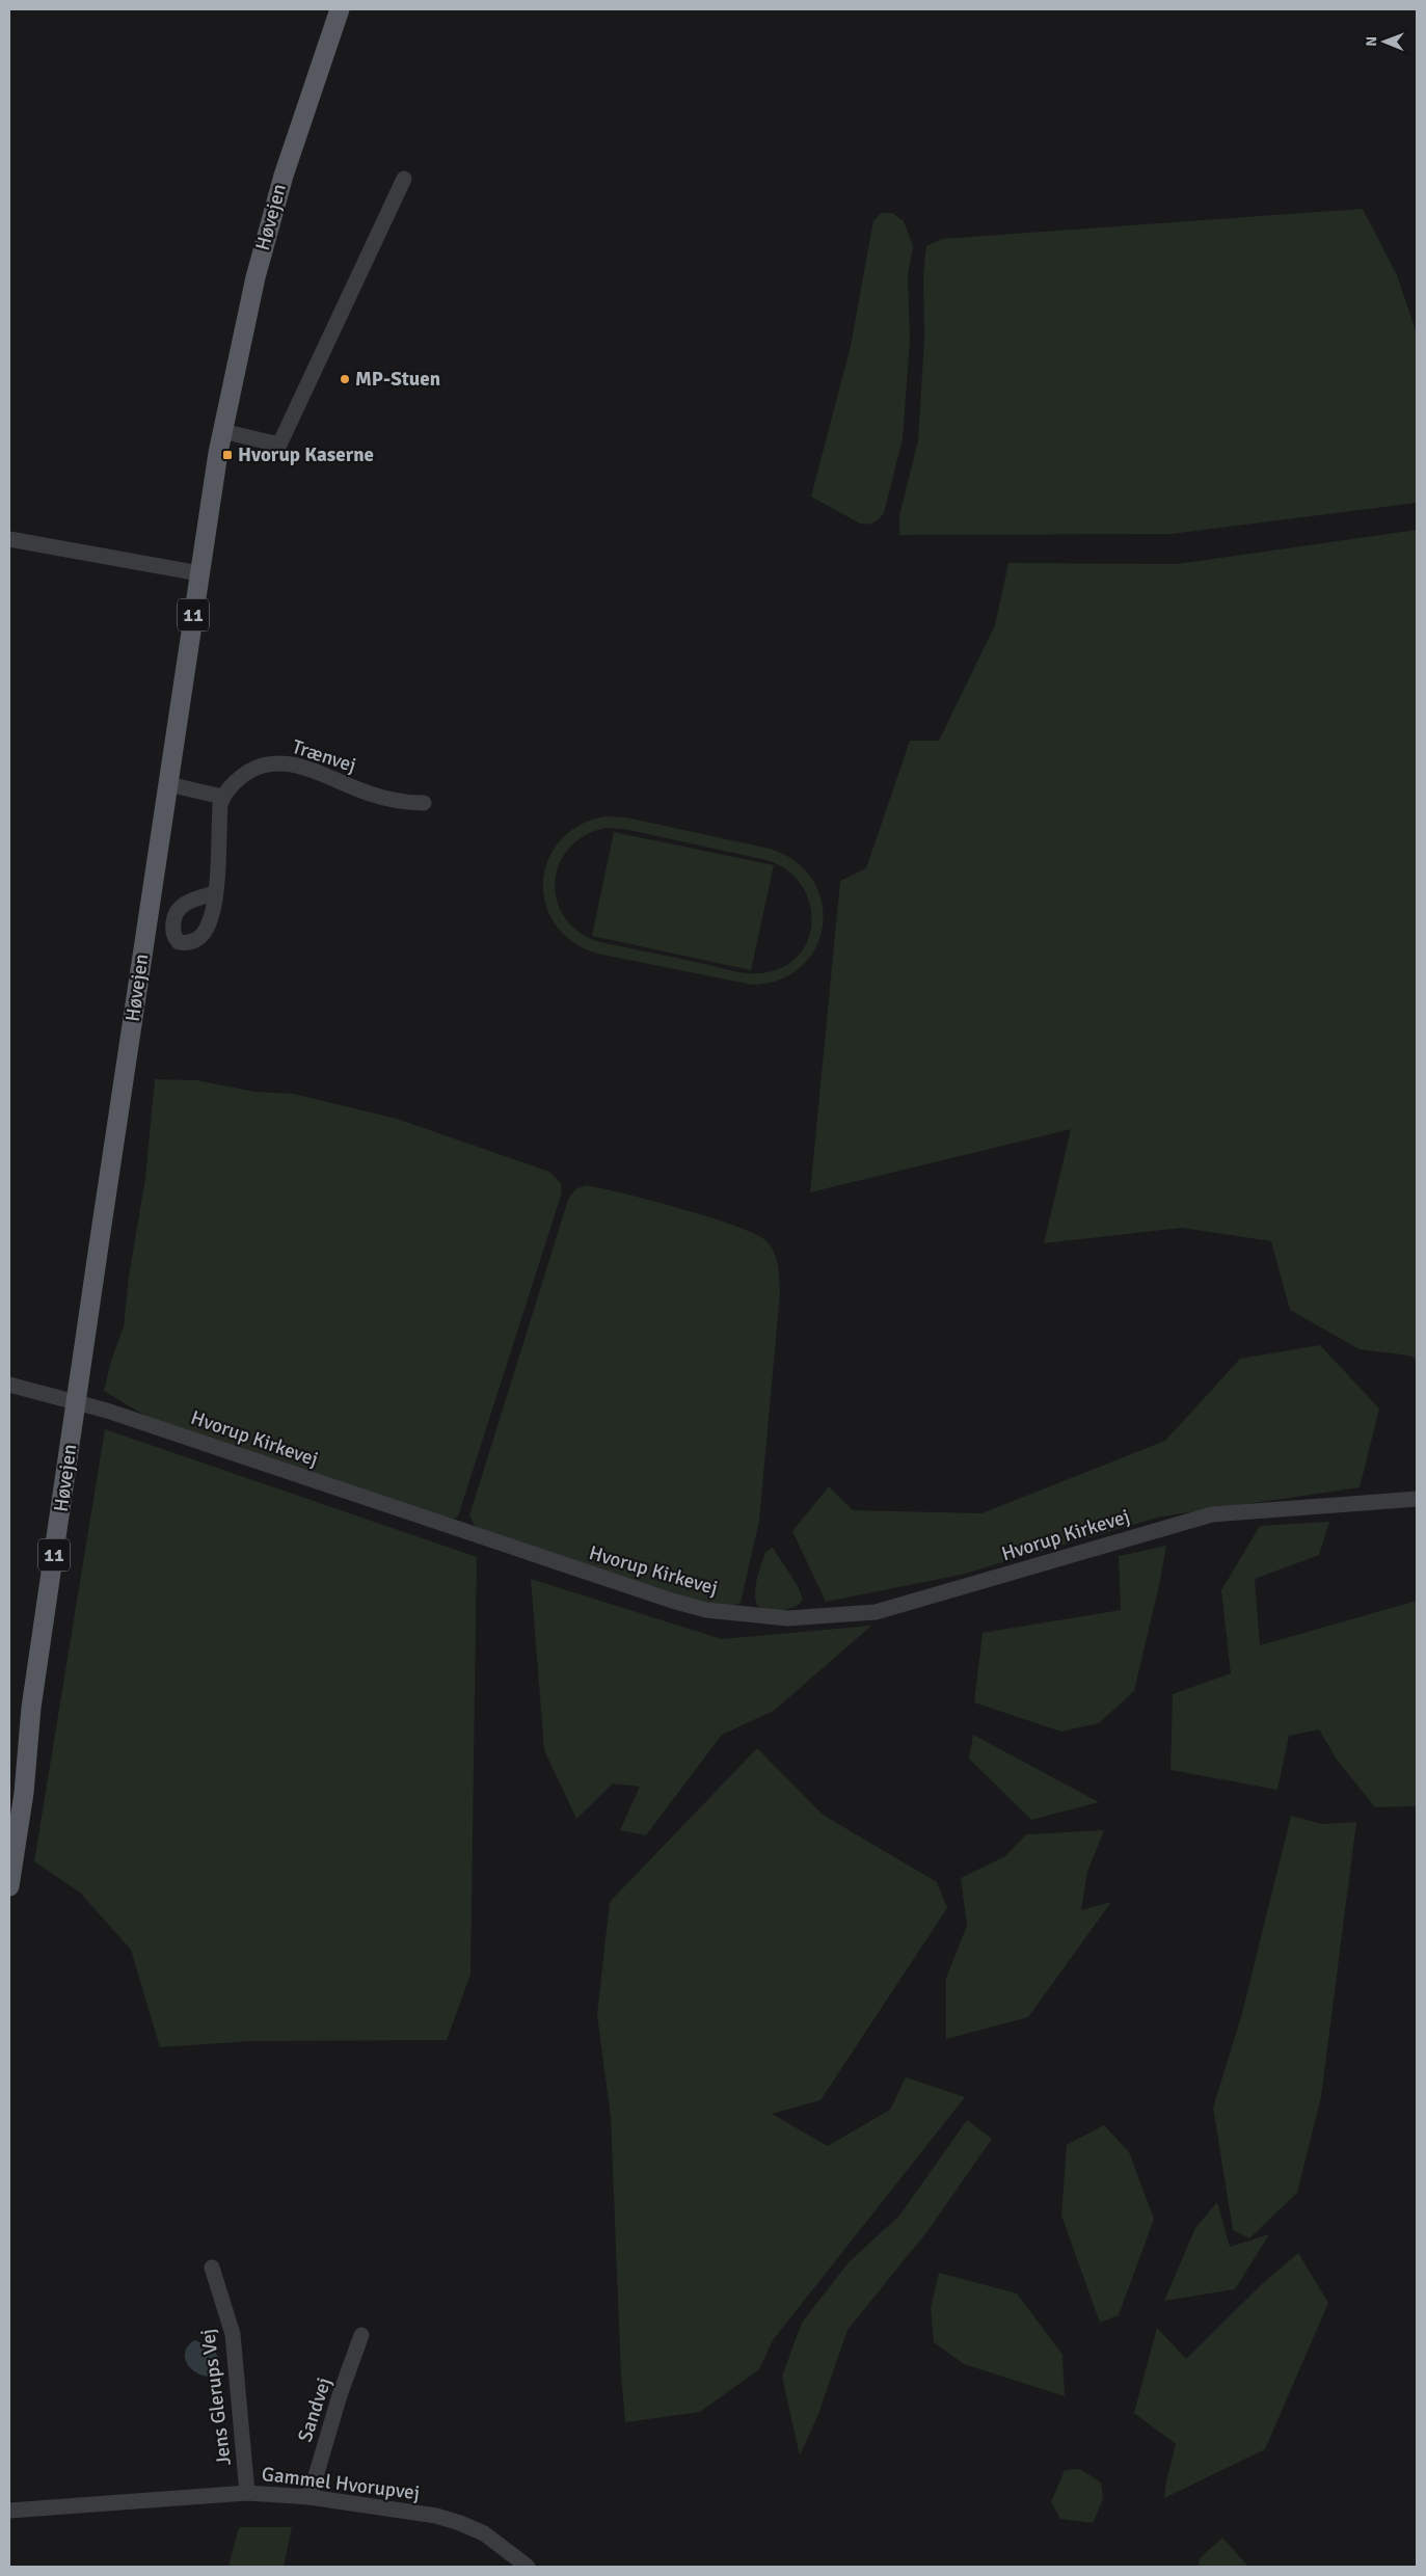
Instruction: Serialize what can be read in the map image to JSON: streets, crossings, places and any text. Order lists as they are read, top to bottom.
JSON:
{
  "streets": {
    "main road": ["Høvejen", "11"],
    "street": [
      "Trænvej",
      "Hvorup Kirkevej",
      "Jens Glerups Vej",
      "Sandvej",
      "Gammel Hvorupvej"
    ]
  },
  "crossings": [
    ["Høvejen", "Hvorup Kirkevej"],
    ["Jens Glerups Vej", "Gammel Hvorupvej"],
    ["Sandvej", "Gammel Hvorupvej"]
  ],
  "places": {
    "other": ["MP-Stuen"],
    "transit": ["Hvorup Kaserne"]
  },
  "north": "left"
}
